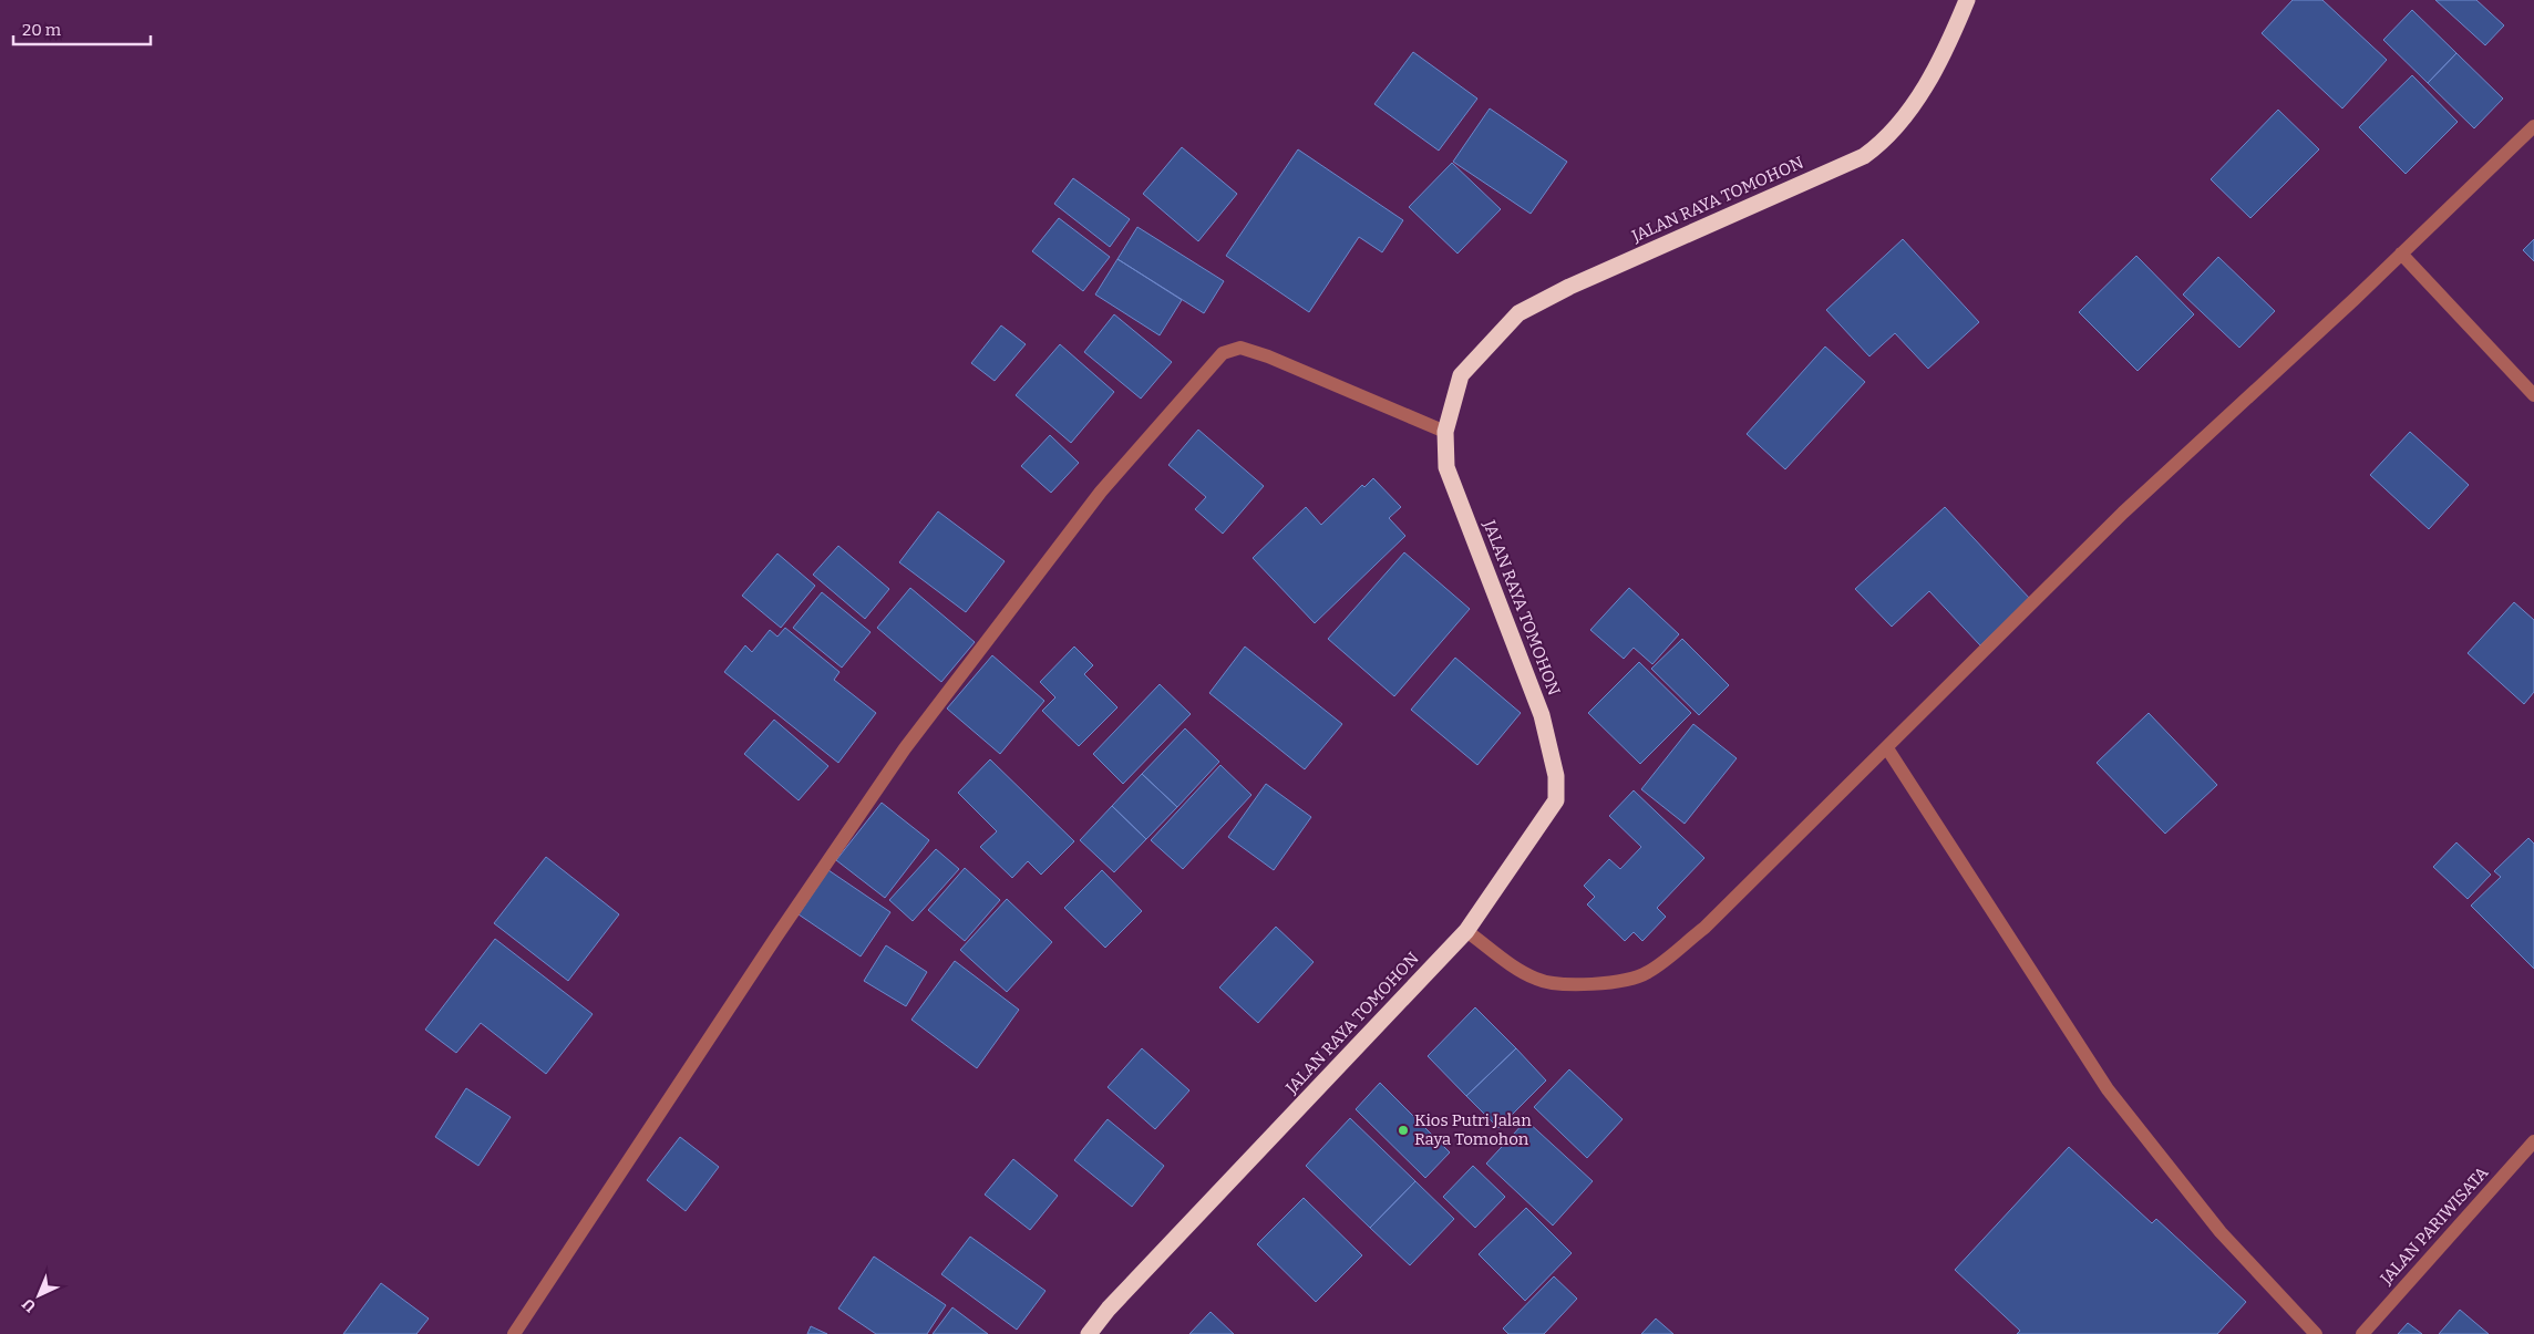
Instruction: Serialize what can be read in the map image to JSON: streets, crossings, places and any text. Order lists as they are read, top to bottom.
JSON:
{
  "streets": {
    "highway": ["JALAN RAYA TOMOHON"],
    "street": ["JALAN PARIWISATA"]
  },
  "places": ["Kios Putri Jalan Raya Tomohon"],
  "scale_bar": "20 m",
  "north": "bottom left"
}
